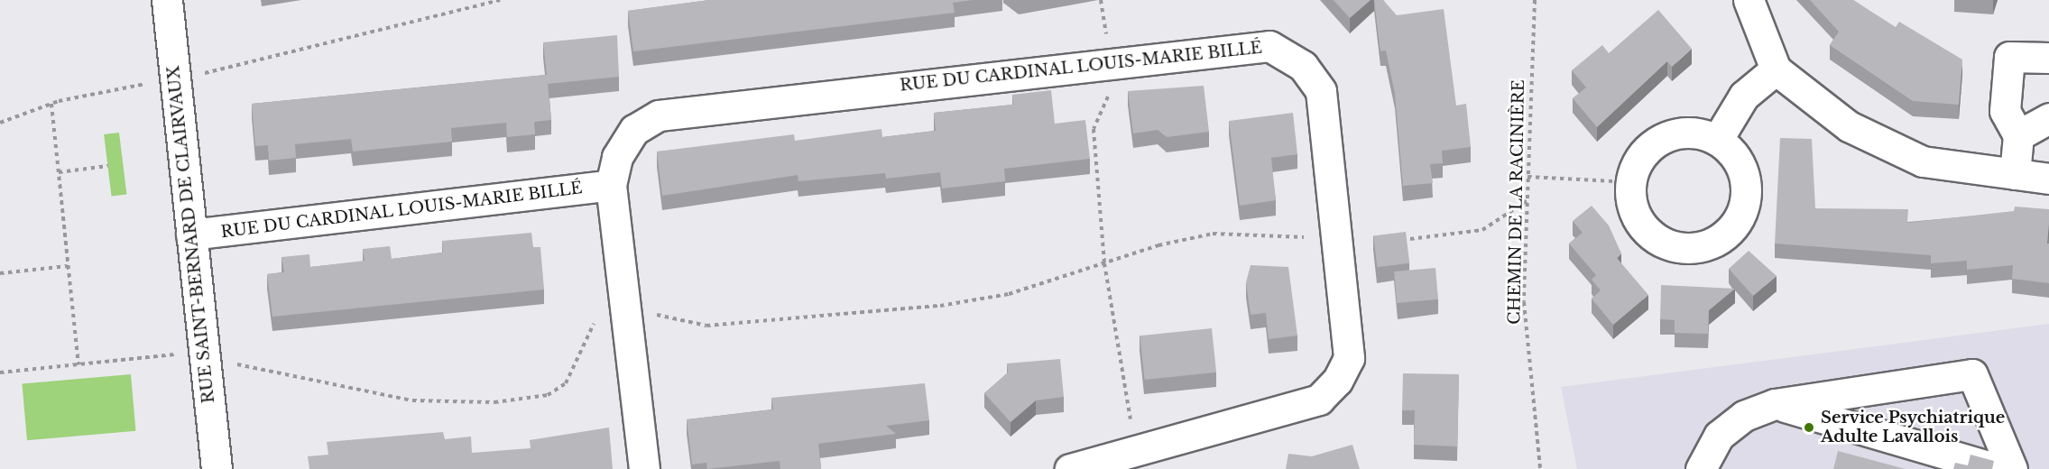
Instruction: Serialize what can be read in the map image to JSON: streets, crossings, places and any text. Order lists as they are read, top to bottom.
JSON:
{
  "streets": {
    "street": ["RUE DU CARDINAL LOUIS-MARIE BILLÉ", "RUE SAINT-BERNARD DE CLAIRVAUX"],
    "path": ["CHEMIN DE LA RACINIÈRE"]
  },
  "crossings": [
    ["RUE DU CARDINAL LOUIS-MARIE BILLÉ", "RUE SAINT-BERNARD DE CLAIRVAUX"]
  ],
  "places": ["Service Psychiatrique Adulte Lavallois"]
}
